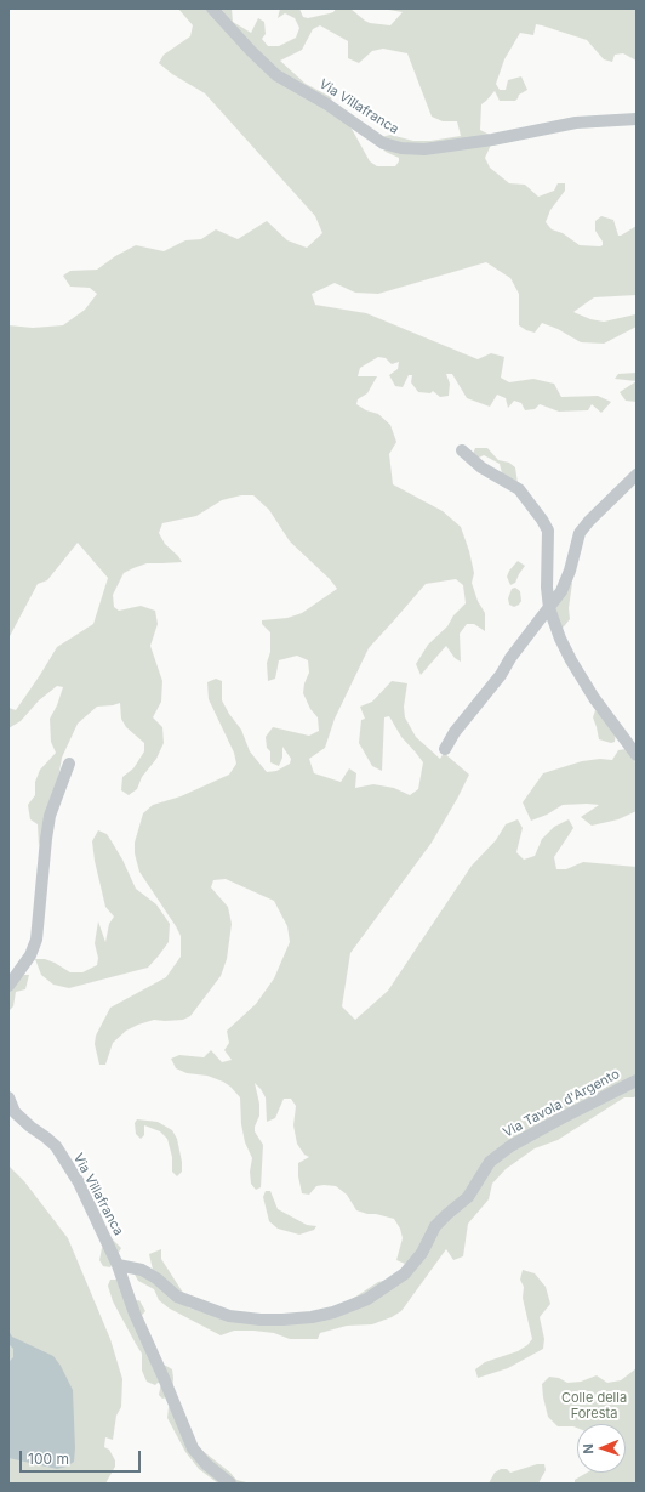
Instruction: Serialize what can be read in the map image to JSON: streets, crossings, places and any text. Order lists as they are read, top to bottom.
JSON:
{
  "streets": {
    "street": ["Via Villafranca", "Via Tavola d'Argento"]
  },
  "crossings": [
    ["Via Villafranca", "Via Tavola d'Argento"]
  ],
  "parks": ["Colle della Foresta"],
  "scale_bar": "100 m",
  "north": "left"
}
